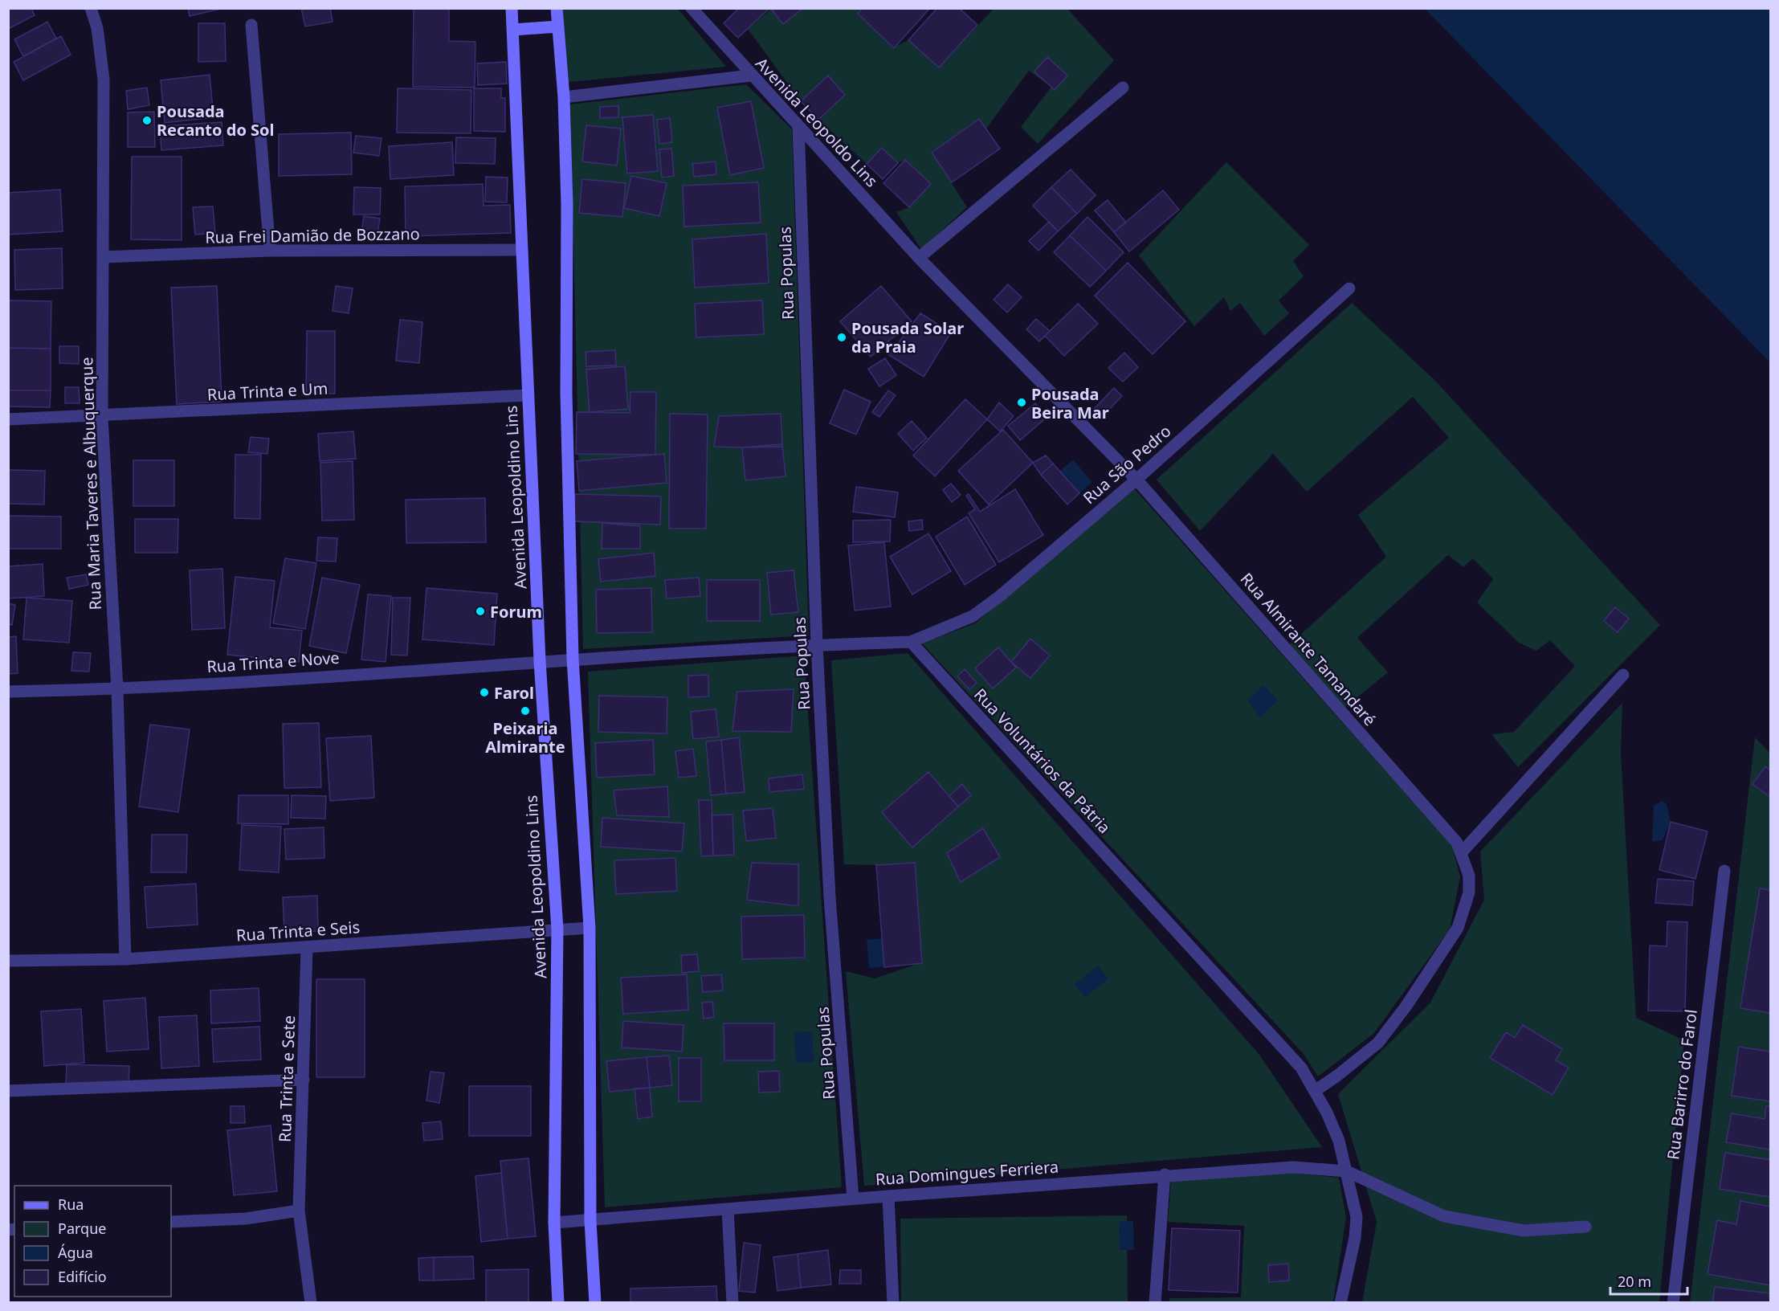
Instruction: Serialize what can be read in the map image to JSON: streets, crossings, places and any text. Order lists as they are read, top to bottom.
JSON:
{
  "streets": {
    "main road": ["Avenida Leopoldino Lins"],
    "street": [
      "Avenida Leopoldo Lins",
      "Rua Frei Damião de Bozzano",
      "Rua Populas",
      "Rua Trinta e Um",
      "Rua São Pedro",
      "Rua Maria Taveres e Albuquerque",
      "Rua Almirante Tamandaré",
      "Rua Trinta e Nove",
      "Rua Voluntários da Pátria",
      "Rua Trinta e Seis",
      "Rua Trinta e Sete",
      "Rua Barirro do Farol",
      "Rua Domingues Ferriera"
    ]
  },
  "crossings": [
    ["Avenida Leopoldo Lins", "Rua Populas"],
    ["Avenida Leopoldo Lins", "Rua Almirante Tamandaré"],
    ["Rua Frei Damião de Bozzano", "Rua Maria Taveres e Albuquerque"],
    ["Rua Frei Damião de Bozzano", "Avenida Leopoldino Lins"],
    ["Rua Populas", "Rua Domingues Ferriera"],
    ["Rua Trinta e Um", "Rua Maria Taveres e Albuquerque"],
    ["Rua Trinta e Um", "Avenida Leopoldino Lins"],
    ["Rua São Pedro", "Rua Almirante Tamandaré"],
    ["Rua São Pedro", "Rua Voluntários da Pátria"],
    ["Rua Maria Taveres e Albuquerque", "Rua Trinta e Nove"],
    ["Rua Maria Taveres e Albuquerque", "Rua Trinta e Seis"],
    ["Avenida Leopoldino Lins", "Rua Trinta e Nove"],
    ["Avenida Leopoldino Lins", "Rua Trinta e Seis"],
    ["Avenida Leopoldino Lins", "Rua Domingues Ferriera"],
    ["Rua Almirante Tamandaré", "Rua Voluntários da Pátria"],
    ["Rua Voluntários da Pátria", "Rua Domingues Ferriera"],
    ["Rua Trinta e Seis", "Rua Trinta e Sete"]
  ],
  "places": [
    "Pousada Recanto do Sol",
    "Pousada Solar da Praia",
    "Pousada Beira Mar",
    "Forum",
    "Farol",
    "Peixaria Almirante"
  ],
  "legend": [
    "Rua",
    "Parque",
    "Água",
    "Edifício"
  ],
  "scale_bar": "20 m"
}
